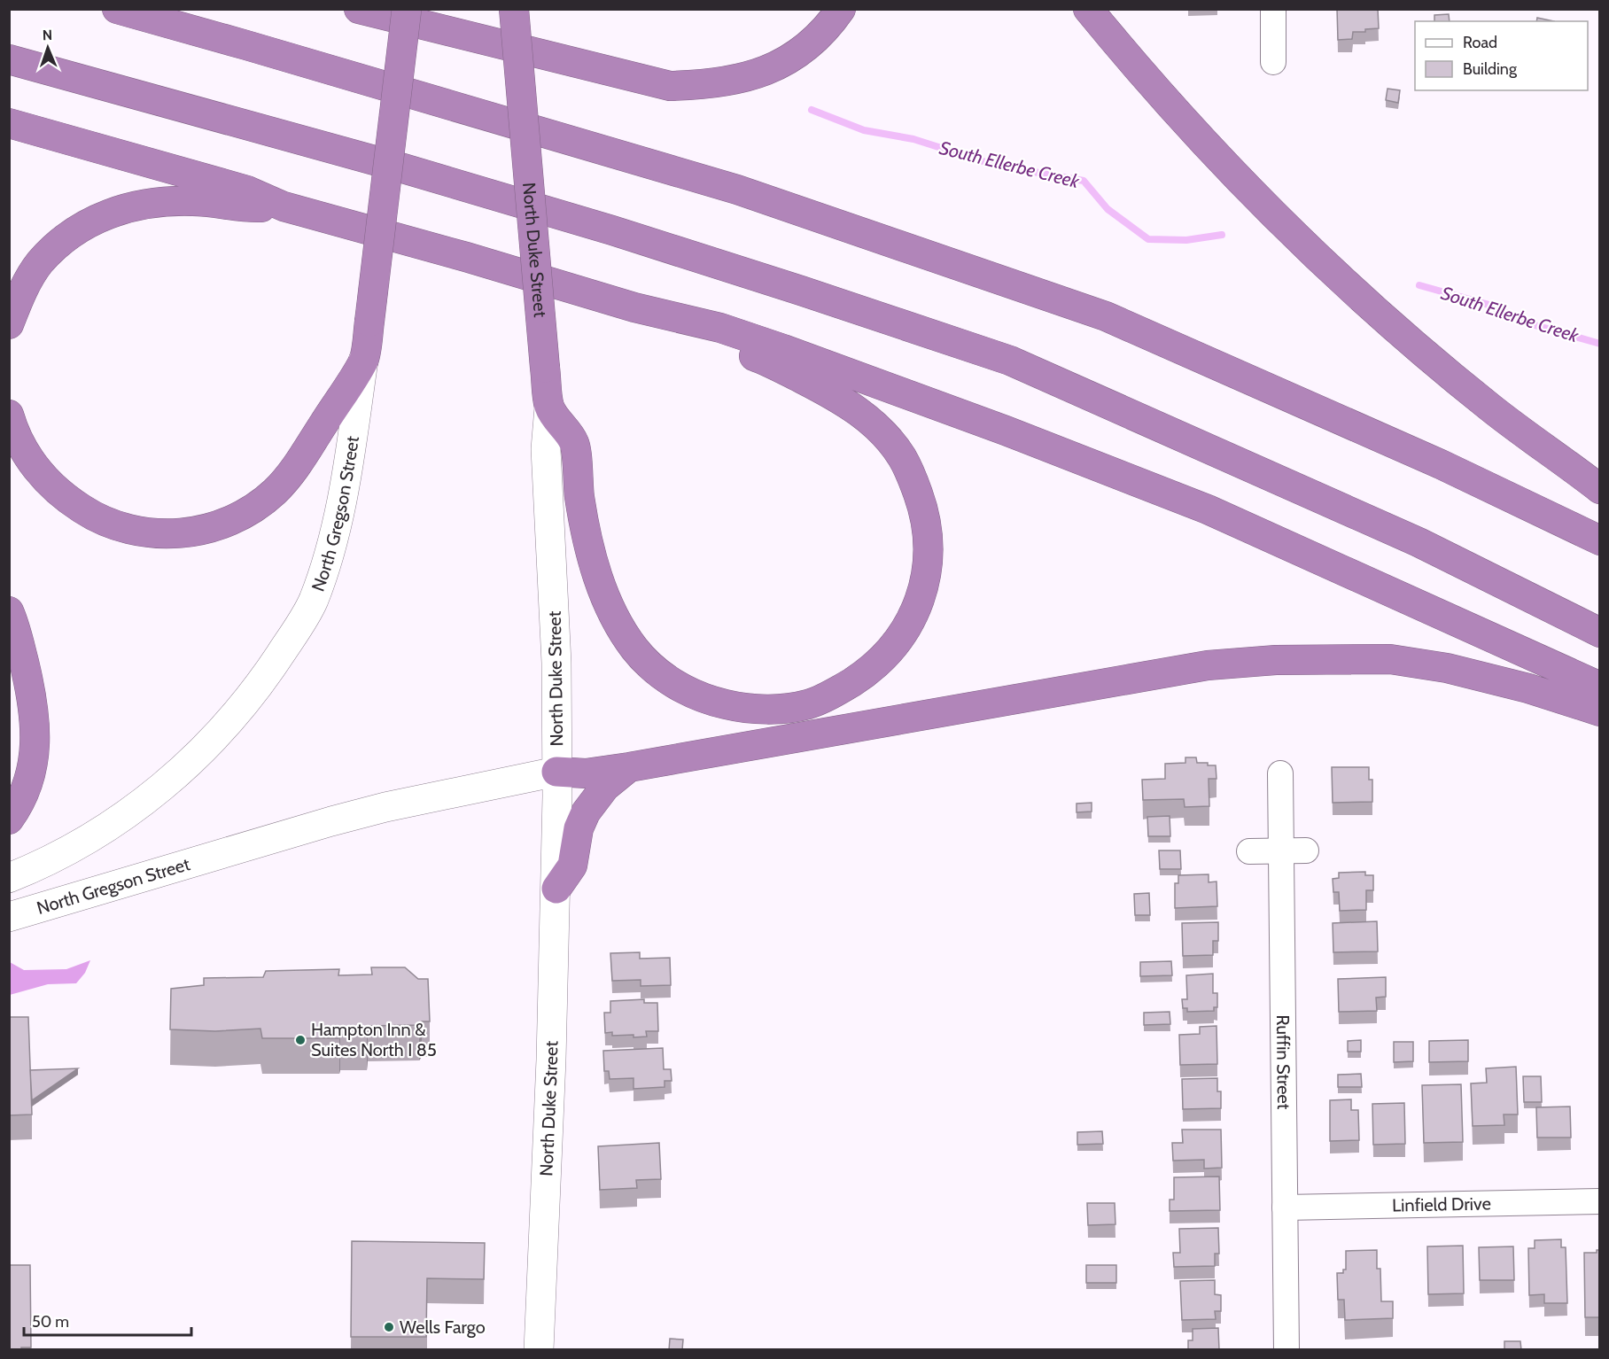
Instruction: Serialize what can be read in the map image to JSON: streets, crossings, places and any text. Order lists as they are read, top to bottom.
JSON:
{
  "streets": {
    "highway": ["North Duke Street", "North Gregson Street"],
    "street": ["Ruffin Street", "Linfield Drive"]
  },
  "crossings": [
    ["North Duke Street", "North Gregson Street"],
    ["Ruffin Street", "Linfield Drive"]
  ],
  "water": ["South Ellerbe Creek"],
  "places": ["Hampton Inn & Suites North I 85", "Wells Fargo"],
  "legend": ["Road", "Building"],
  "scale_bar": "50 m",
  "north": "top"
}
